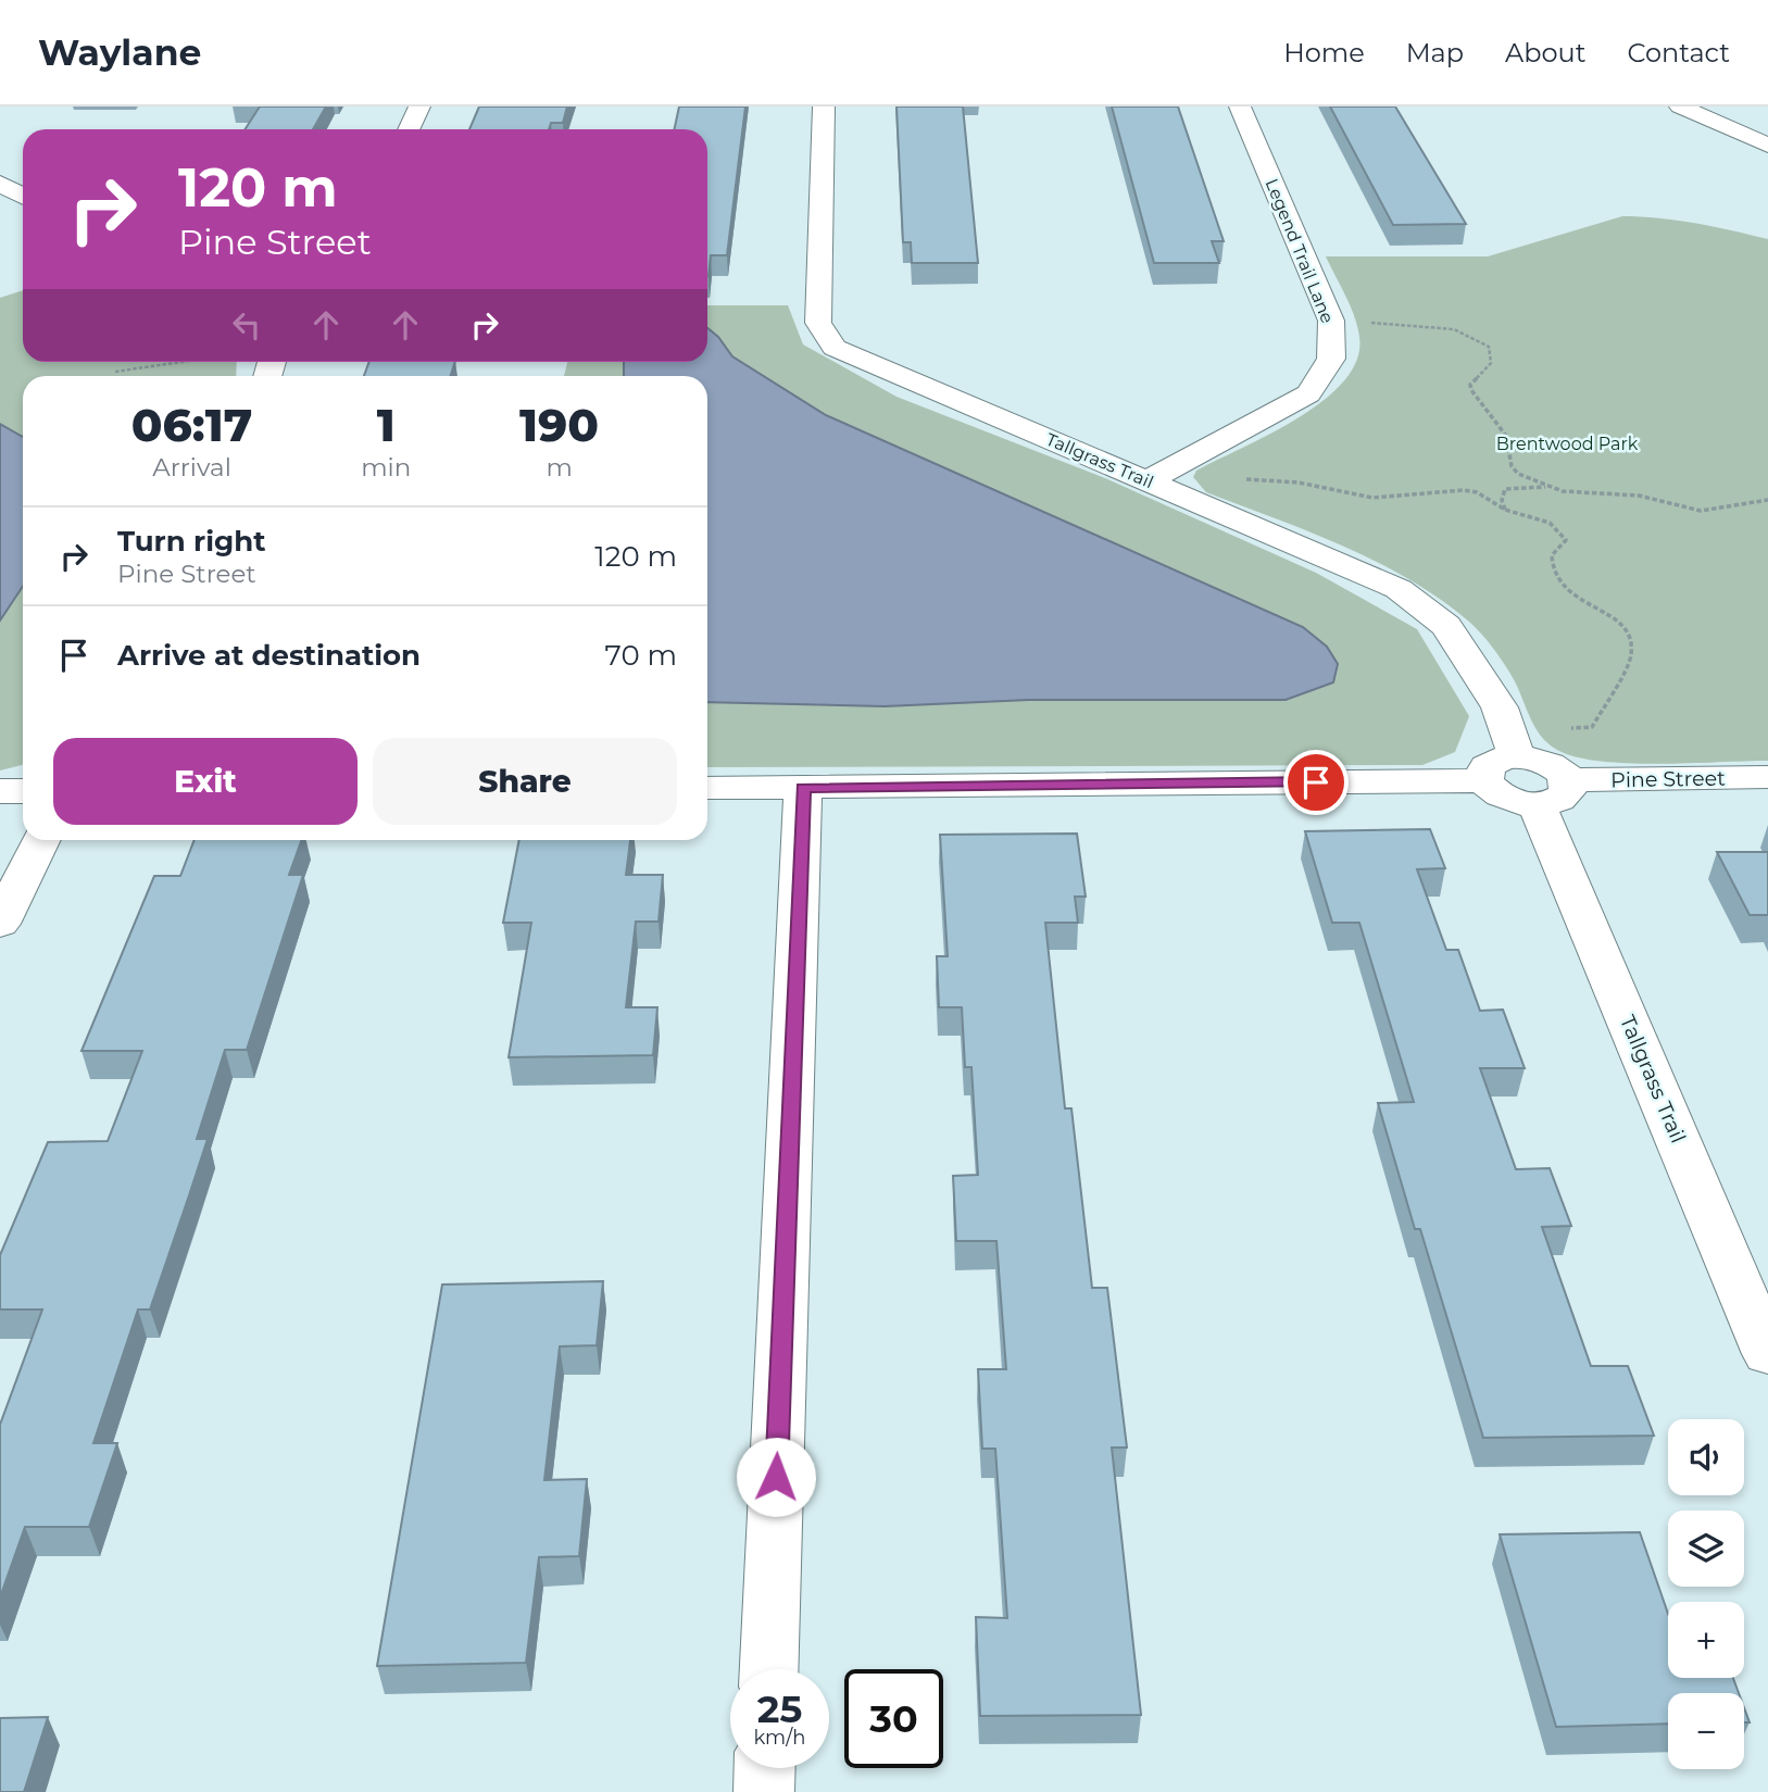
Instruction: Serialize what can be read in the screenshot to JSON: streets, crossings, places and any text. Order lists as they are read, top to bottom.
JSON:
{
  "streets": {
    "street": ["Legend Trail Lane", "Tallgrass Trail", "Pine Street"]
  },
  "crossings": [
    ["Legend Trail Lane", "Tallgrass Trail"],
    ["Tallgrass Trail", "Pine Street"]
  ],
  "parks": ["Brentwood Park"],
  "page": {
    "header": "Waylane",
    "nav": [
      "Home",
      "Map",
      "About",
      "Contact"
    ],
    "turn": ["120 m", "Pine Street"],
    "eta": [
      "06:17",
      "Arrival",
      "1",
      "min",
      "190",
      "m"
    ],
    "list": [
      {
        "name": "Turn right",
        "note": "Pine Street",
        "value": "120 m"
      },
      {
        "name": "Arrive at destination",
        "value": "70 m"
      }
    ],
    "buttons": ["Exit", "Share"],
    "map_buttons": ["+", "−"],
    "speed": "25 km/h",
    "limit": "30"
  }
}
